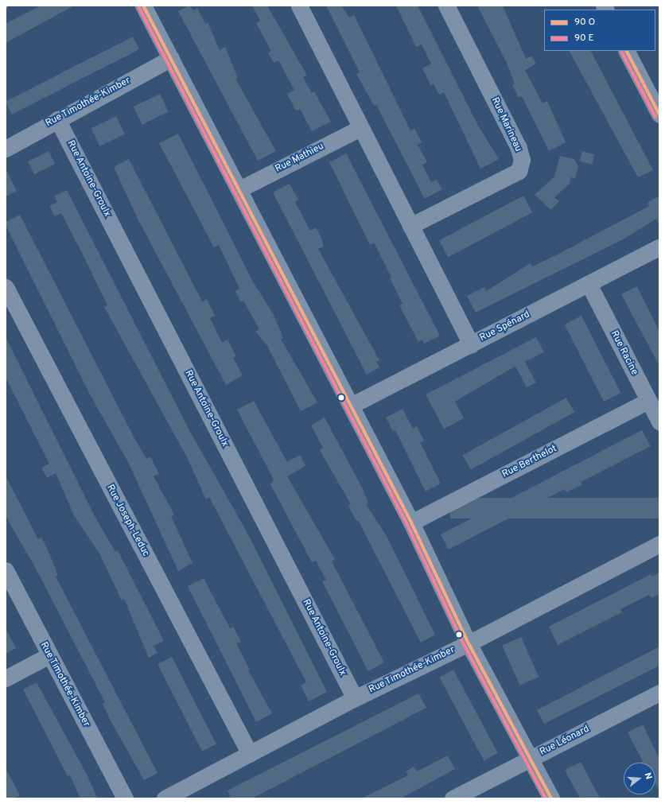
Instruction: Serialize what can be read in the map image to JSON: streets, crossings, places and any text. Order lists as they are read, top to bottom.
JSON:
{
  "streets": {
    "street": [
      "Rue Timothée-Kimber",
      "Rue Marineau",
      "Rue Mathieu",
      "Rue Antoine-Groulx",
      "Rue Spénard",
      "Rue Racine",
      "Rue Berthelot",
      "Rue Joseph-Leduc",
      "Rue Léonard"
    ]
  },
  "crossings": [
    ["Rue Timothée-Kimber", "Rue Antoine-Groulx"],
    ["Rue Timothée-Kimber", "Rue Joseph-Leduc"],
    ["Rue Spénard", "Rue Racine"],
    ["Rue Racine", "Rue Berthelot"]
  ],
  "legend": ["90 O", "90 E"],
  "north": "right"
}
